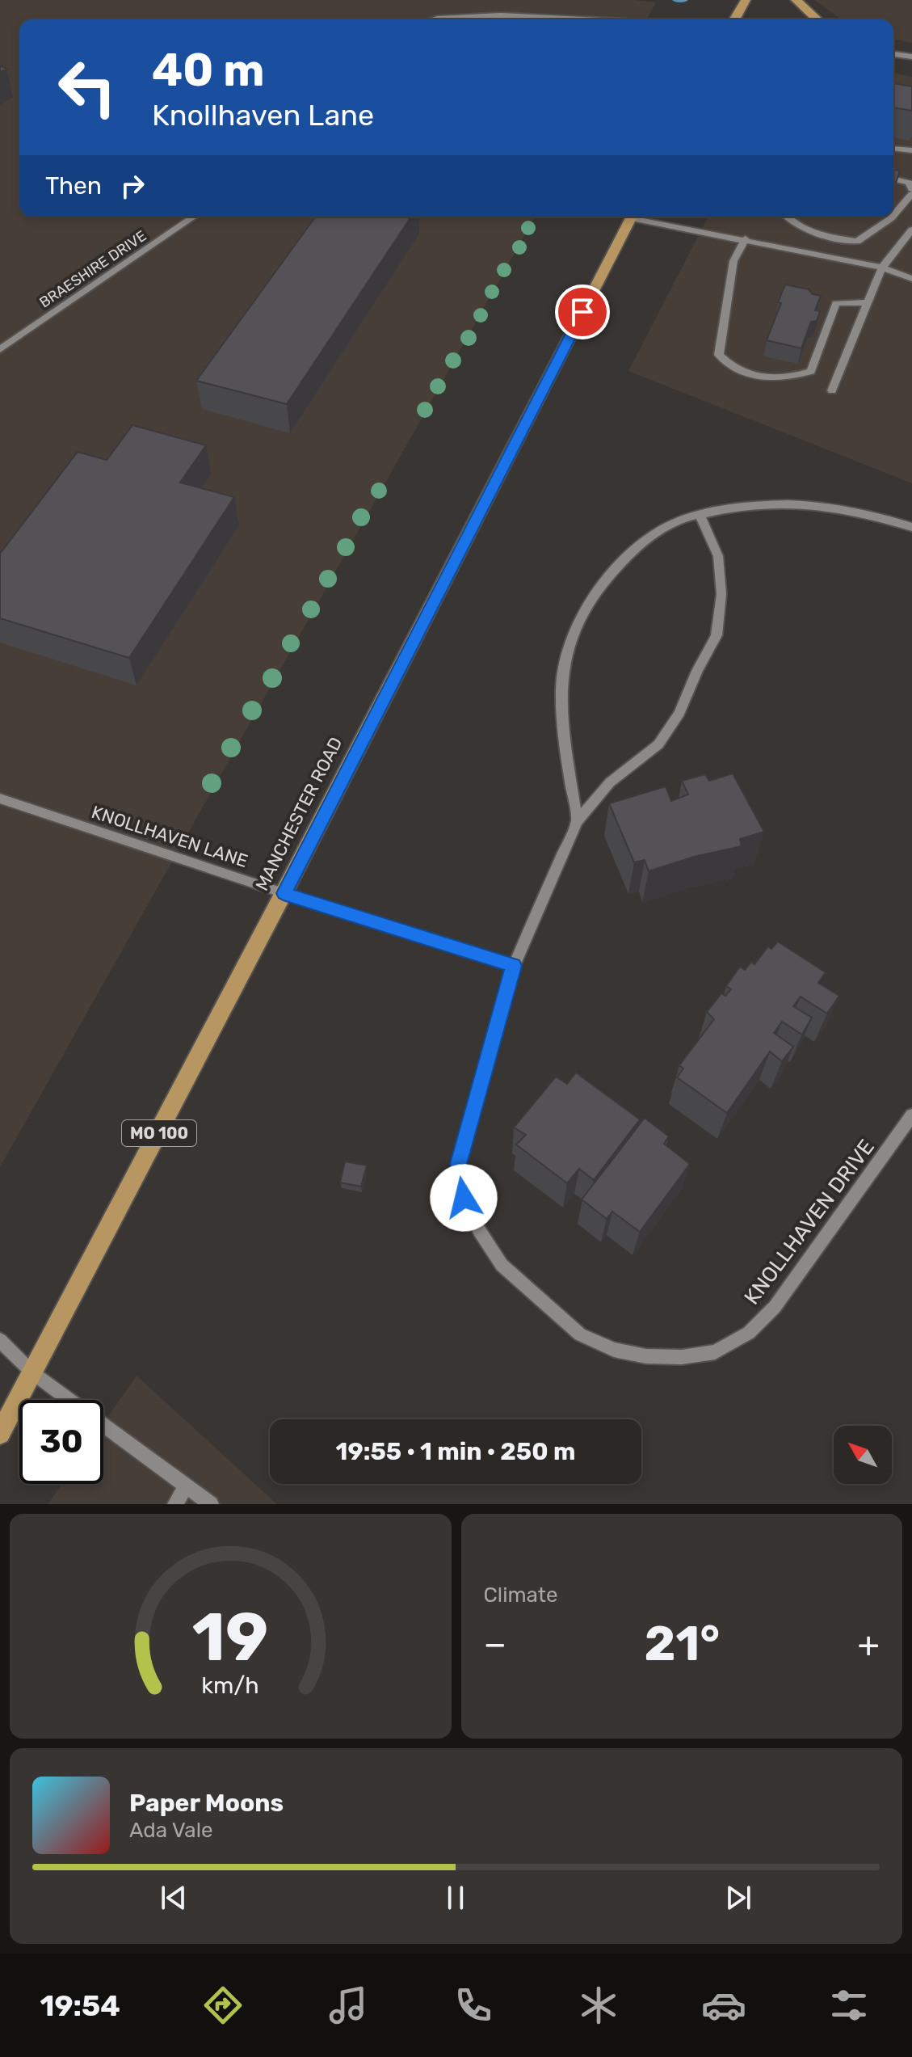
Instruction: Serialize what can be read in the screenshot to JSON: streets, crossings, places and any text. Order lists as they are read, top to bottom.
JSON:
{
  "streets": {
    "main road": ["MANCHESTER ROAD", "MO 100"],
    "street": ["BRAESHIRE DRIVE", "KNOLLHAVEN LANE", "KNOLLHAVEN DRIVE"]
  },
  "crossings": [
    ["MANCHESTER ROAD", "KNOLLHAVEN LANE"],
    ["KNOLLHAVEN LANE", "KNOLLHAVEN DRIVE"]
  ],
  "north": "top left",
  "page": {
    "turn": ["40 m", "Knollhaven Lane"],
    "then": "Then",
    "limit": "30",
    "trip": "19:55 · 1 min · 250 m",
    "tile": "Climate",
    "heat": ["−", "21°", "+"],
    "song": ["Paper Moons", "Ada Vale"],
    "tabs": "19:54",
    "gauge": ["19", "km/h"]
  }
}
